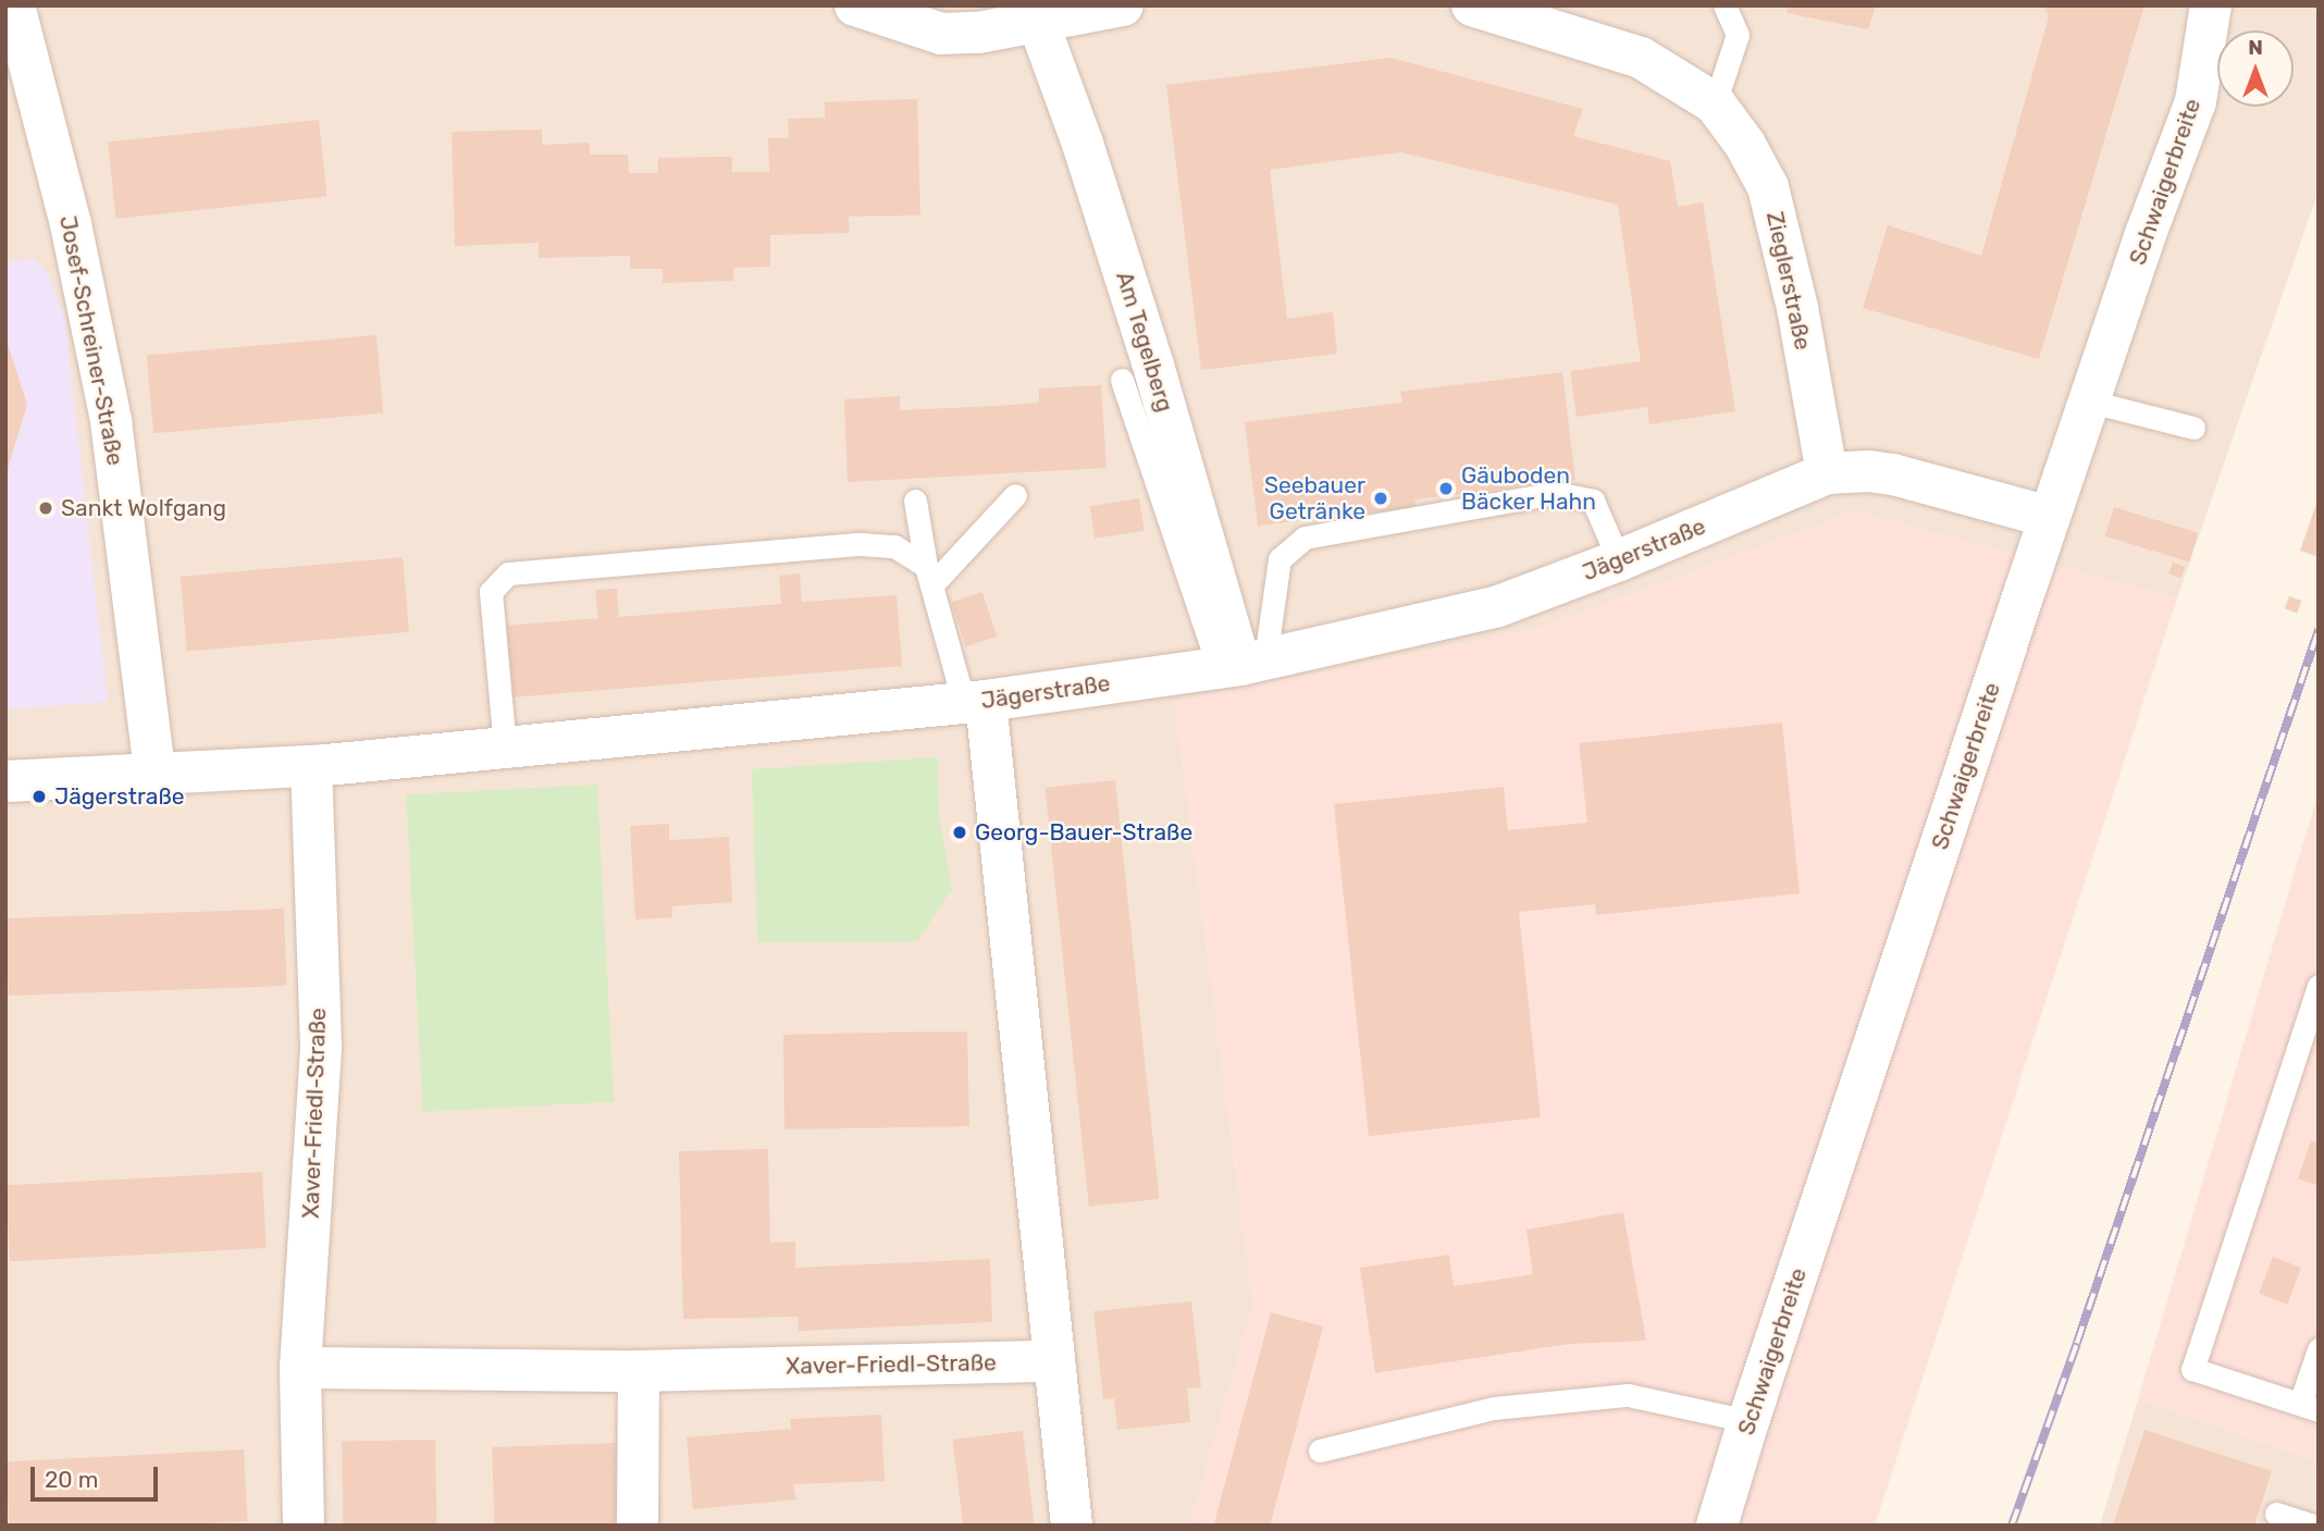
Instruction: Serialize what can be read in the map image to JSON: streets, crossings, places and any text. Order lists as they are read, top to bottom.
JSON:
{
  "streets": {
    "street": [
      "Schwaigerbreite",
      "Zieglerstraße",
      "Josef-Schreiner-Straße",
      "Am Tegelberg",
      "Jägerstraße",
      "Xaver-Friedl-Straße"
    ]
  },
  "crossings": [
    ["Schwaigerbreite", "Jägerstraße"],
    ["Zieglerstraße", "Jägerstraße"],
    ["Josef-Schreiner-Straße", "Jägerstraße"],
    ["Am Tegelberg", "Jägerstraße"],
    ["Jägerstraße", "Xaver-Friedl-Straße"]
  ],
  "places": [
    "Gäuboden Bäcker Hahn",
    "Seebauer Getränke",
    "Sankt Wolfgang",
    "Jägerstraße",
    "Georg-Bauer-Straße"
  ],
  "scale_bar": "20 m",
  "north": "top"
}
